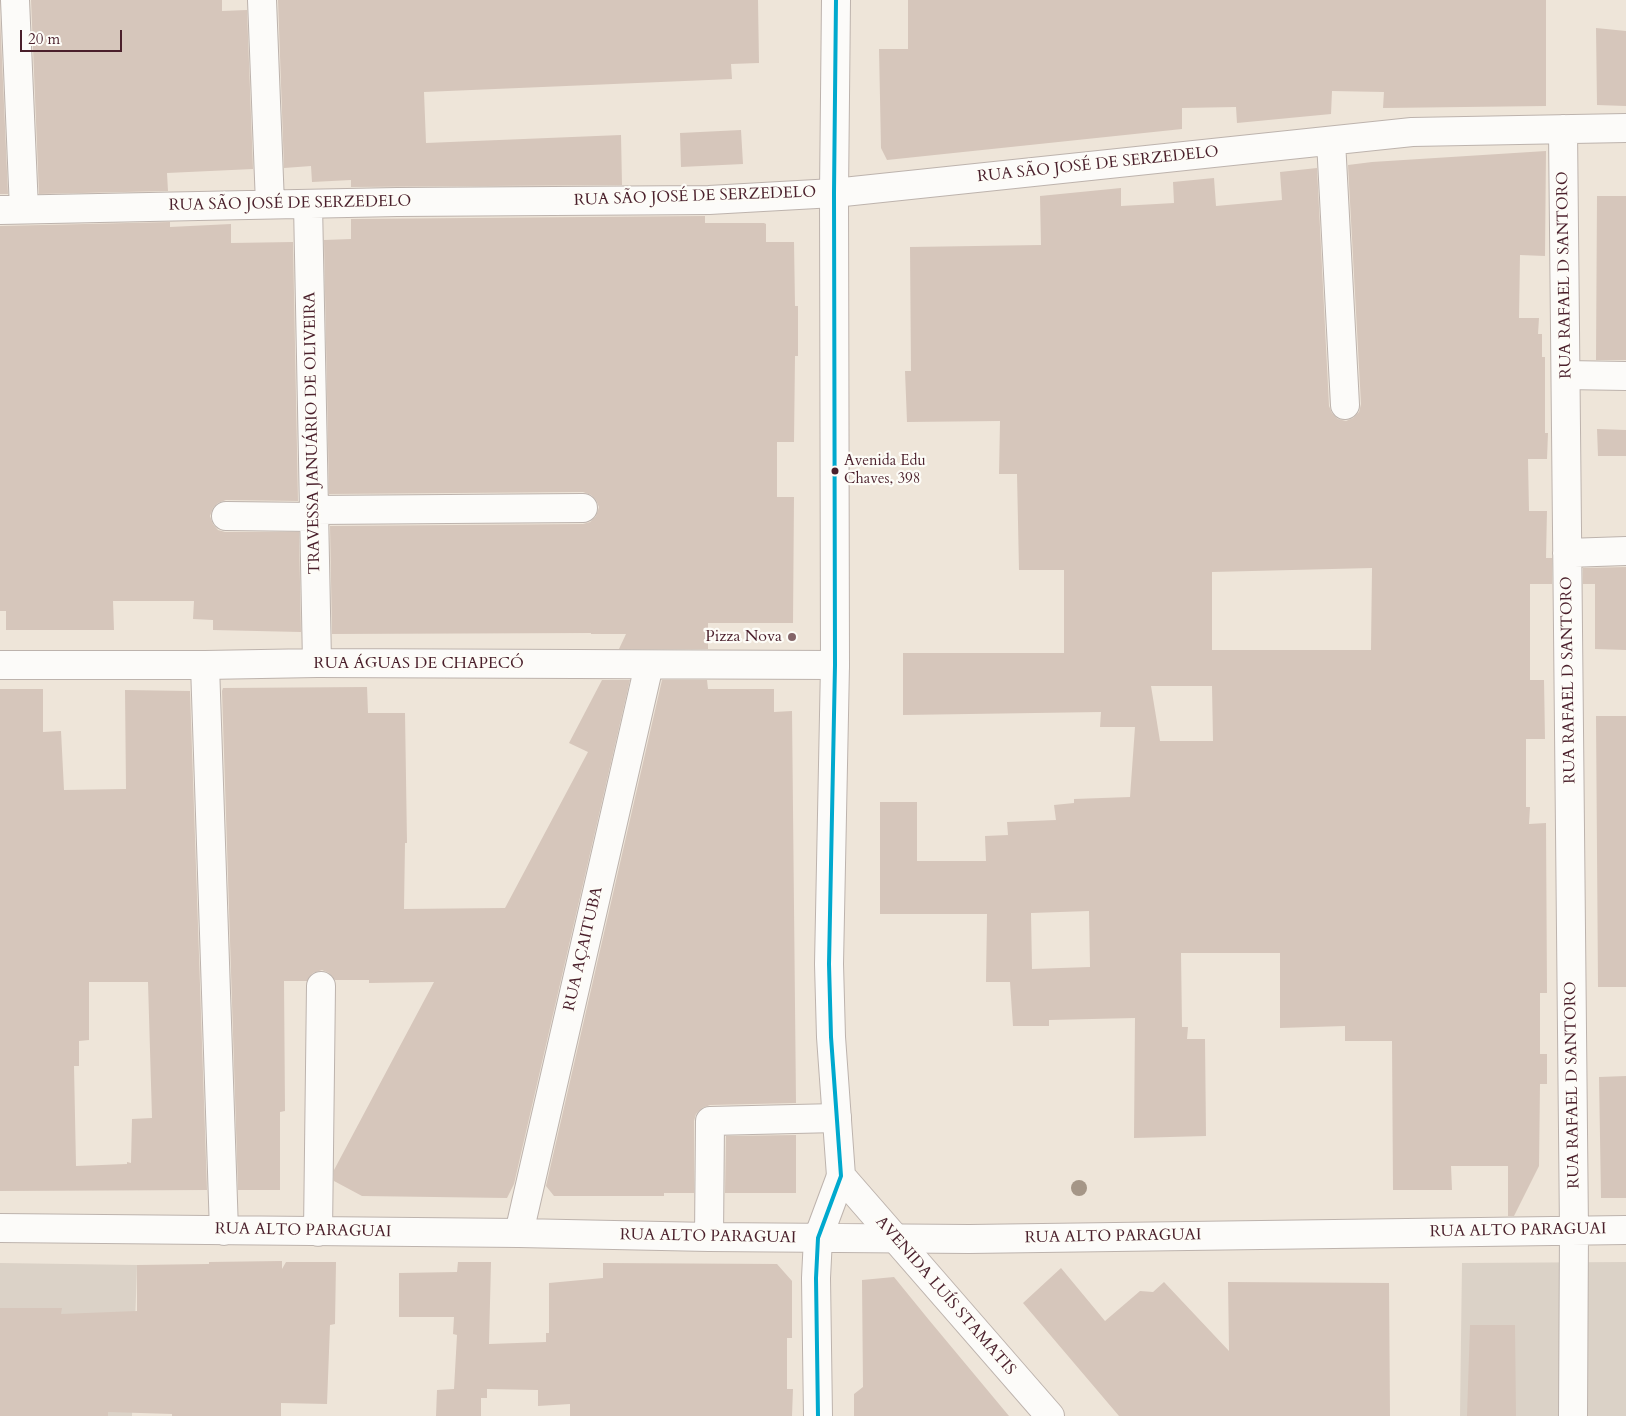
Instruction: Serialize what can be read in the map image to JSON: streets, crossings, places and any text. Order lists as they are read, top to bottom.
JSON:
{
  "streets": {
    "street": [
      "RUA SÃO JOSÉ DE SERZEDELO",
      "RUA RAFAEL D SANTORO",
      "TRAVESSA JANUÁRIO DE OLIVEIRA",
      "RUA ÁGUAS DE CHAPECÓ",
      "RUA AÇAITUBA",
      "RUA ALTO PARAGUAI",
      "AVENIDA LUÍS STAMATIS"
    ]
  },
  "crossings": [
    ["RUA SÃO JOSÉ DE SERZEDELO", "RUA RAFAEL D SANTORO"],
    ["RUA SÃO JOSÉ DE SERZEDELO", "TRAVESSA JANUÁRIO DE OLIVEIRA"],
    ["RUA RAFAEL D SANTORO", "RUA ALTO PARAGUAI"],
    ["TRAVESSA JANUÁRIO DE OLIVEIRA", "RUA ÁGUAS DE CHAPECÓ"],
    ["RUA ÁGUAS DE CHAPECÓ", "RUA AÇAITUBA"],
    ["RUA AÇAITUBA", "RUA ALTO PARAGUAI"],
    ["RUA ALTO PARAGUAI", "AVENIDA LUÍS STAMATIS"]
  ],
  "places": ["Avenida Edu Chaves, 398", "Pizza Nova"],
  "scale_bar": "20 m"
}
